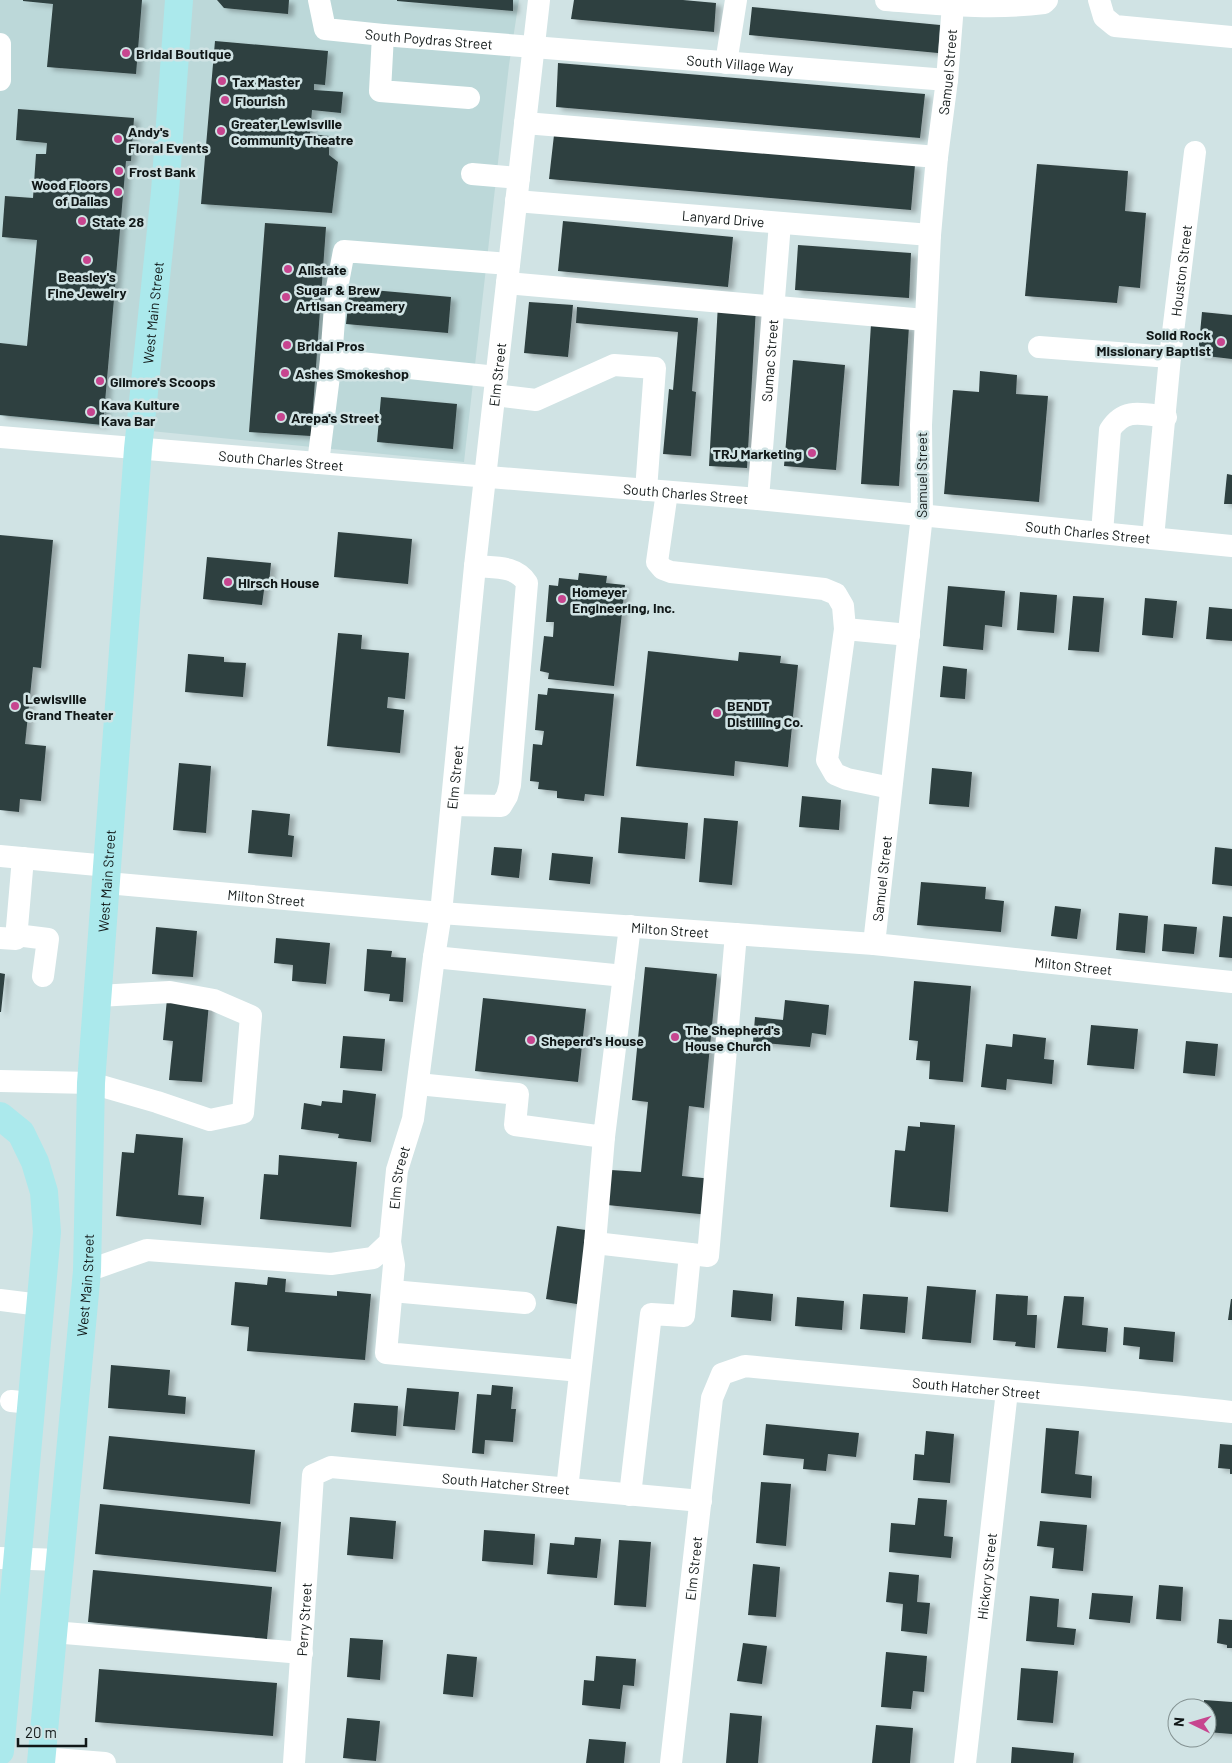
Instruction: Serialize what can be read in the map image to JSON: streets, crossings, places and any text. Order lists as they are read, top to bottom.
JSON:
{
  "streets": {
    "main road": ["West Main Street"],
    "street": [
      "South Poydras Street",
      "South Village Way",
      "Samuel Street",
      "Lanyard Drive",
      "Houston Street",
      "Sumac Street",
      "Elm Street",
      "South Charles Street",
      "Milton Street",
      "South Hatcher Street",
      "Hickory Street",
      "Perry Street"
    ]
  },
  "crossings": [
    ["South Poydras Street", "South Village Way"],
    ["South Poydras Street", "Elm Street"],
    ["South Village Way", "Samuel Street"],
    ["South Village Way", "Elm Street"],
    ["Samuel Street", "Lanyard Drive"],
    ["Samuel Street", "South Charles Street"],
    ["Samuel Street", "Milton Street"],
    ["Lanyard Drive", "Sumac Street"],
    ["Lanyard Drive", "Elm Street"],
    ["Houston Street", "South Charles Street"],
    ["West Main Street", "South Charles Street"],
    ["West Main Street", "Milton Street"],
    ["Sumac Street", "South Charles Street"],
    ["Elm Street", "South Charles Street"],
    ["Elm Street", "Milton Street"],
    ["Elm Street", "South Hatcher Street"],
    ["South Hatcher Street", "Hickory Street"],
    ["South Hatcher Street", "Perry Street"]
  ],
  "places": [
    "Bridal Boutique",
    "Tax Master",
    "Flourish",
    "Greater Lewisville Community Theatre",
    "Andy's Floral Events",
    "Frost Bank",
    "Wood Floors of Dallas",
    "State 28",
    "Beasley's Fine Jewelry",
    "Allstate",
    "Sugar & Brew Artisan Creamery",
    "Solid Rock Missionary Baptist",
    "Bridal Pros",
    "Ashes Smokeshop",
    "Gilmore's Scoops",
    "Kava Kulture Kava Bar",
    "Arepa's Street",
    "TRJ Marketing",
    "Hirsch House",
    "Homeyer Engineering, Inc.",
    "Lewisville Grand Theater",
    "BENDT Distilling Co.",
    "The Shepherd's House Church",
    "Sheperd's House"
  ],
  "scale_bar": "20 m",
  "north": "left"
}
